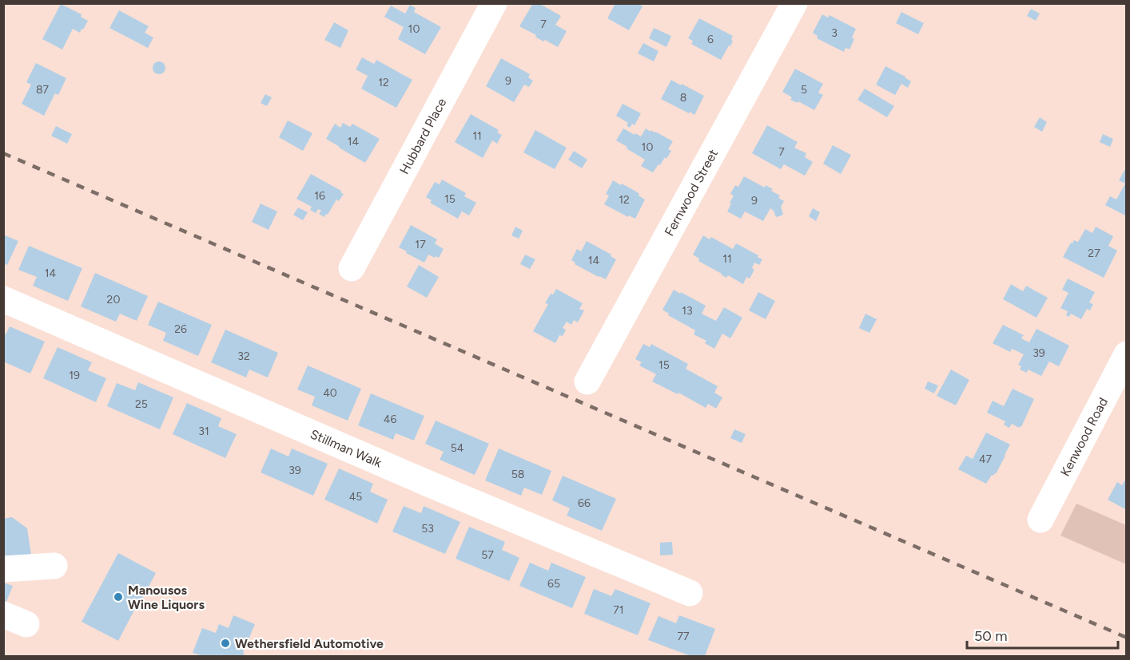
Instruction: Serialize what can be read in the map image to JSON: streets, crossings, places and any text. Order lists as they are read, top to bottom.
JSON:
{
  "streets": {
    "street": [
      "Hubbard Place",
      "Fernwood Street",
      "Kenwood Road",
      "Stillman Walk"
    ]
  },
  "places": ["Manousos Wine Liquors", "Wethersfield Automotive"],
  "house_numbers": [
    "7",
    "10",
    "3",
    "6",
    "9",
    "12",
    "87",
    "5",
    "8",
    "11",
    "14",
    "10",
    "7",
    "16",
    "15",
    "12",
    "9",
    "17",
    "27",
    "11",
    "14",
    "14",
    "20",
    "13",
    "26",
    "39",
    "32",
    "15",
    "19",
    "40",
    "25",
    "46",
    "31",
    "54",
    "47",
    "39",
    "58",
    "45",
    "66",
    "53",
    "57",
    "65",
    "71",
    "77"
  ],
  "scale_bar": "50 m"
}
